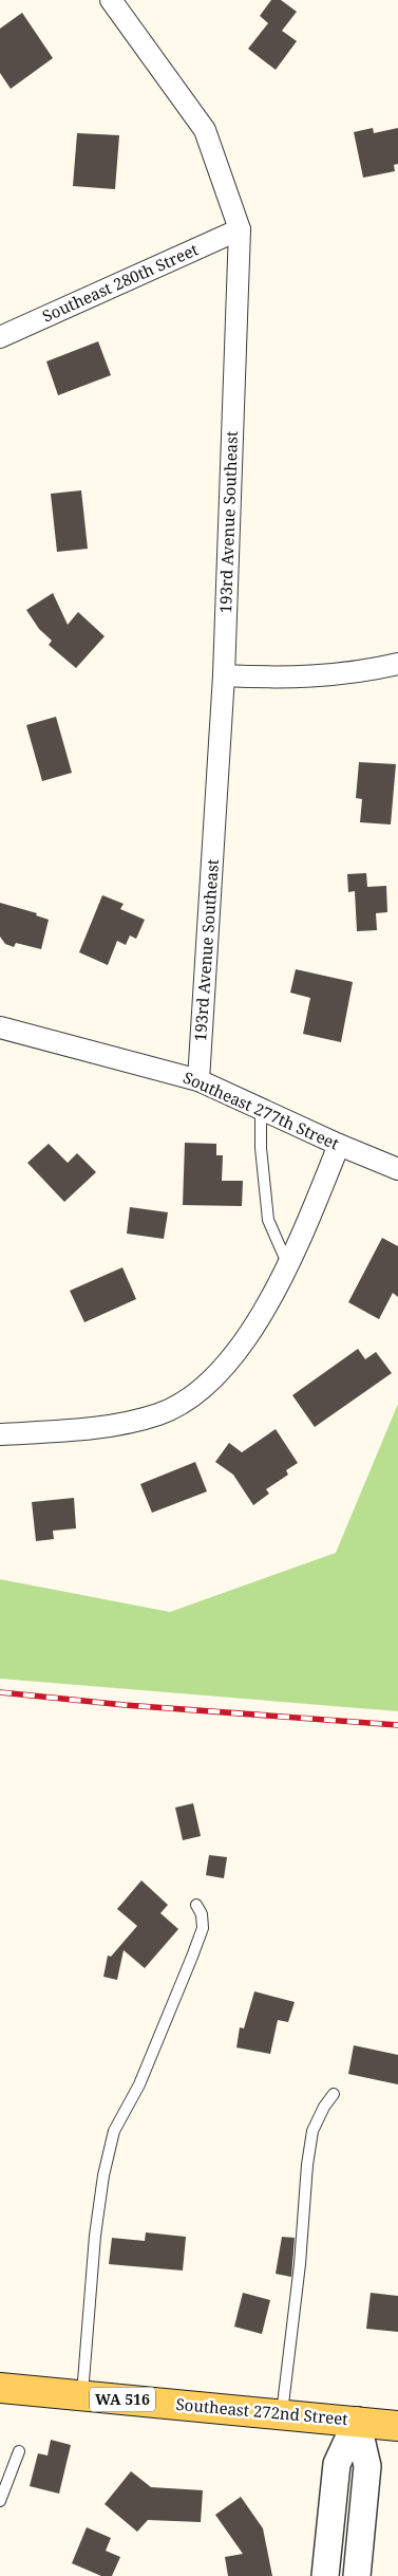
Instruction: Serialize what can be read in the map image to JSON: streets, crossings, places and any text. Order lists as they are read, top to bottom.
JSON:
{
  "streets": {
    "main road": ["WA 516", "Southeast 272nd Street"],
    "street": ["Southeast 280th Street", "193rd Avenue Southeast", "Southeast 277th Street"]
  },
  "crossings": [
    ["Southeast 280th Street", "193rd Avenue Southeast"],
    ["193rd Avenue Southeast", "Southeast 277th Street"]
  ]
}
